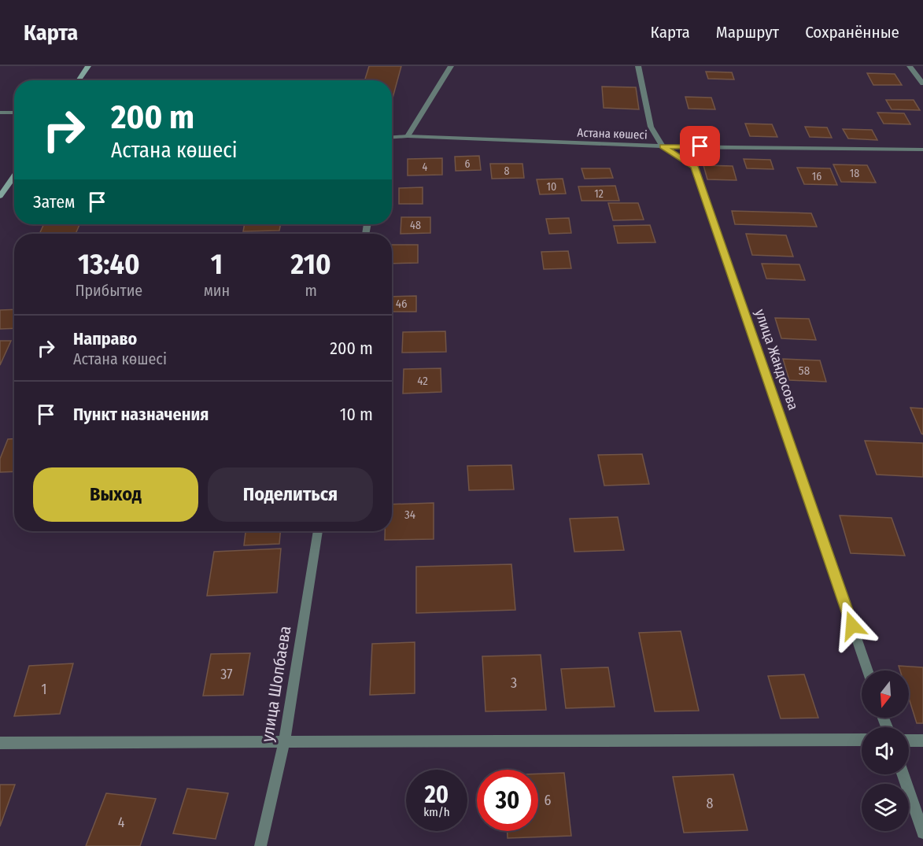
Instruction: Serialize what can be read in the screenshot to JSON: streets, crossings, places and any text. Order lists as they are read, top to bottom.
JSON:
{
  "streets": {
    "street": ["Астана көшесі", "улица Жандосова", "улица Шопбаева"]
  },
  "crossings": [
    ["Астана көшесі", "улица Жандосова"]
  ],
  "house_numbers": [
    "6",
    "4",
    "8",
    "18",
    "16",
    "10",
    "12",
    "48",
    "46",
    "58",
    "42",
    "34",
    "37",
    "3",
    "1",
    "6",
    "8",
    "4"
  ],
  "north": "bottom",
  "page": {
    "header": "Карта",
    "nav": ["Карта", "Маршрут", "Сохранённые"],
    "turn": ["200 m", "Астана көшесі"],
    "then": "Затем",
    "eta": [
      "13:40",
      "Прибытие",
      "1",
      "мин",
      "210",
      "m"
    ],
    "list": [
      {
        "name": "Направо",
        "note": "Астана көшесі",
        "value": "200 m"
      },
      {
        "name": "Пункт назначения",
        "value": "10 m"
      }
    ],
    "buttons": ["Выход", "Поделиться"],
    "speed": "20 km/h",
    "limit": "30"
  }
}
